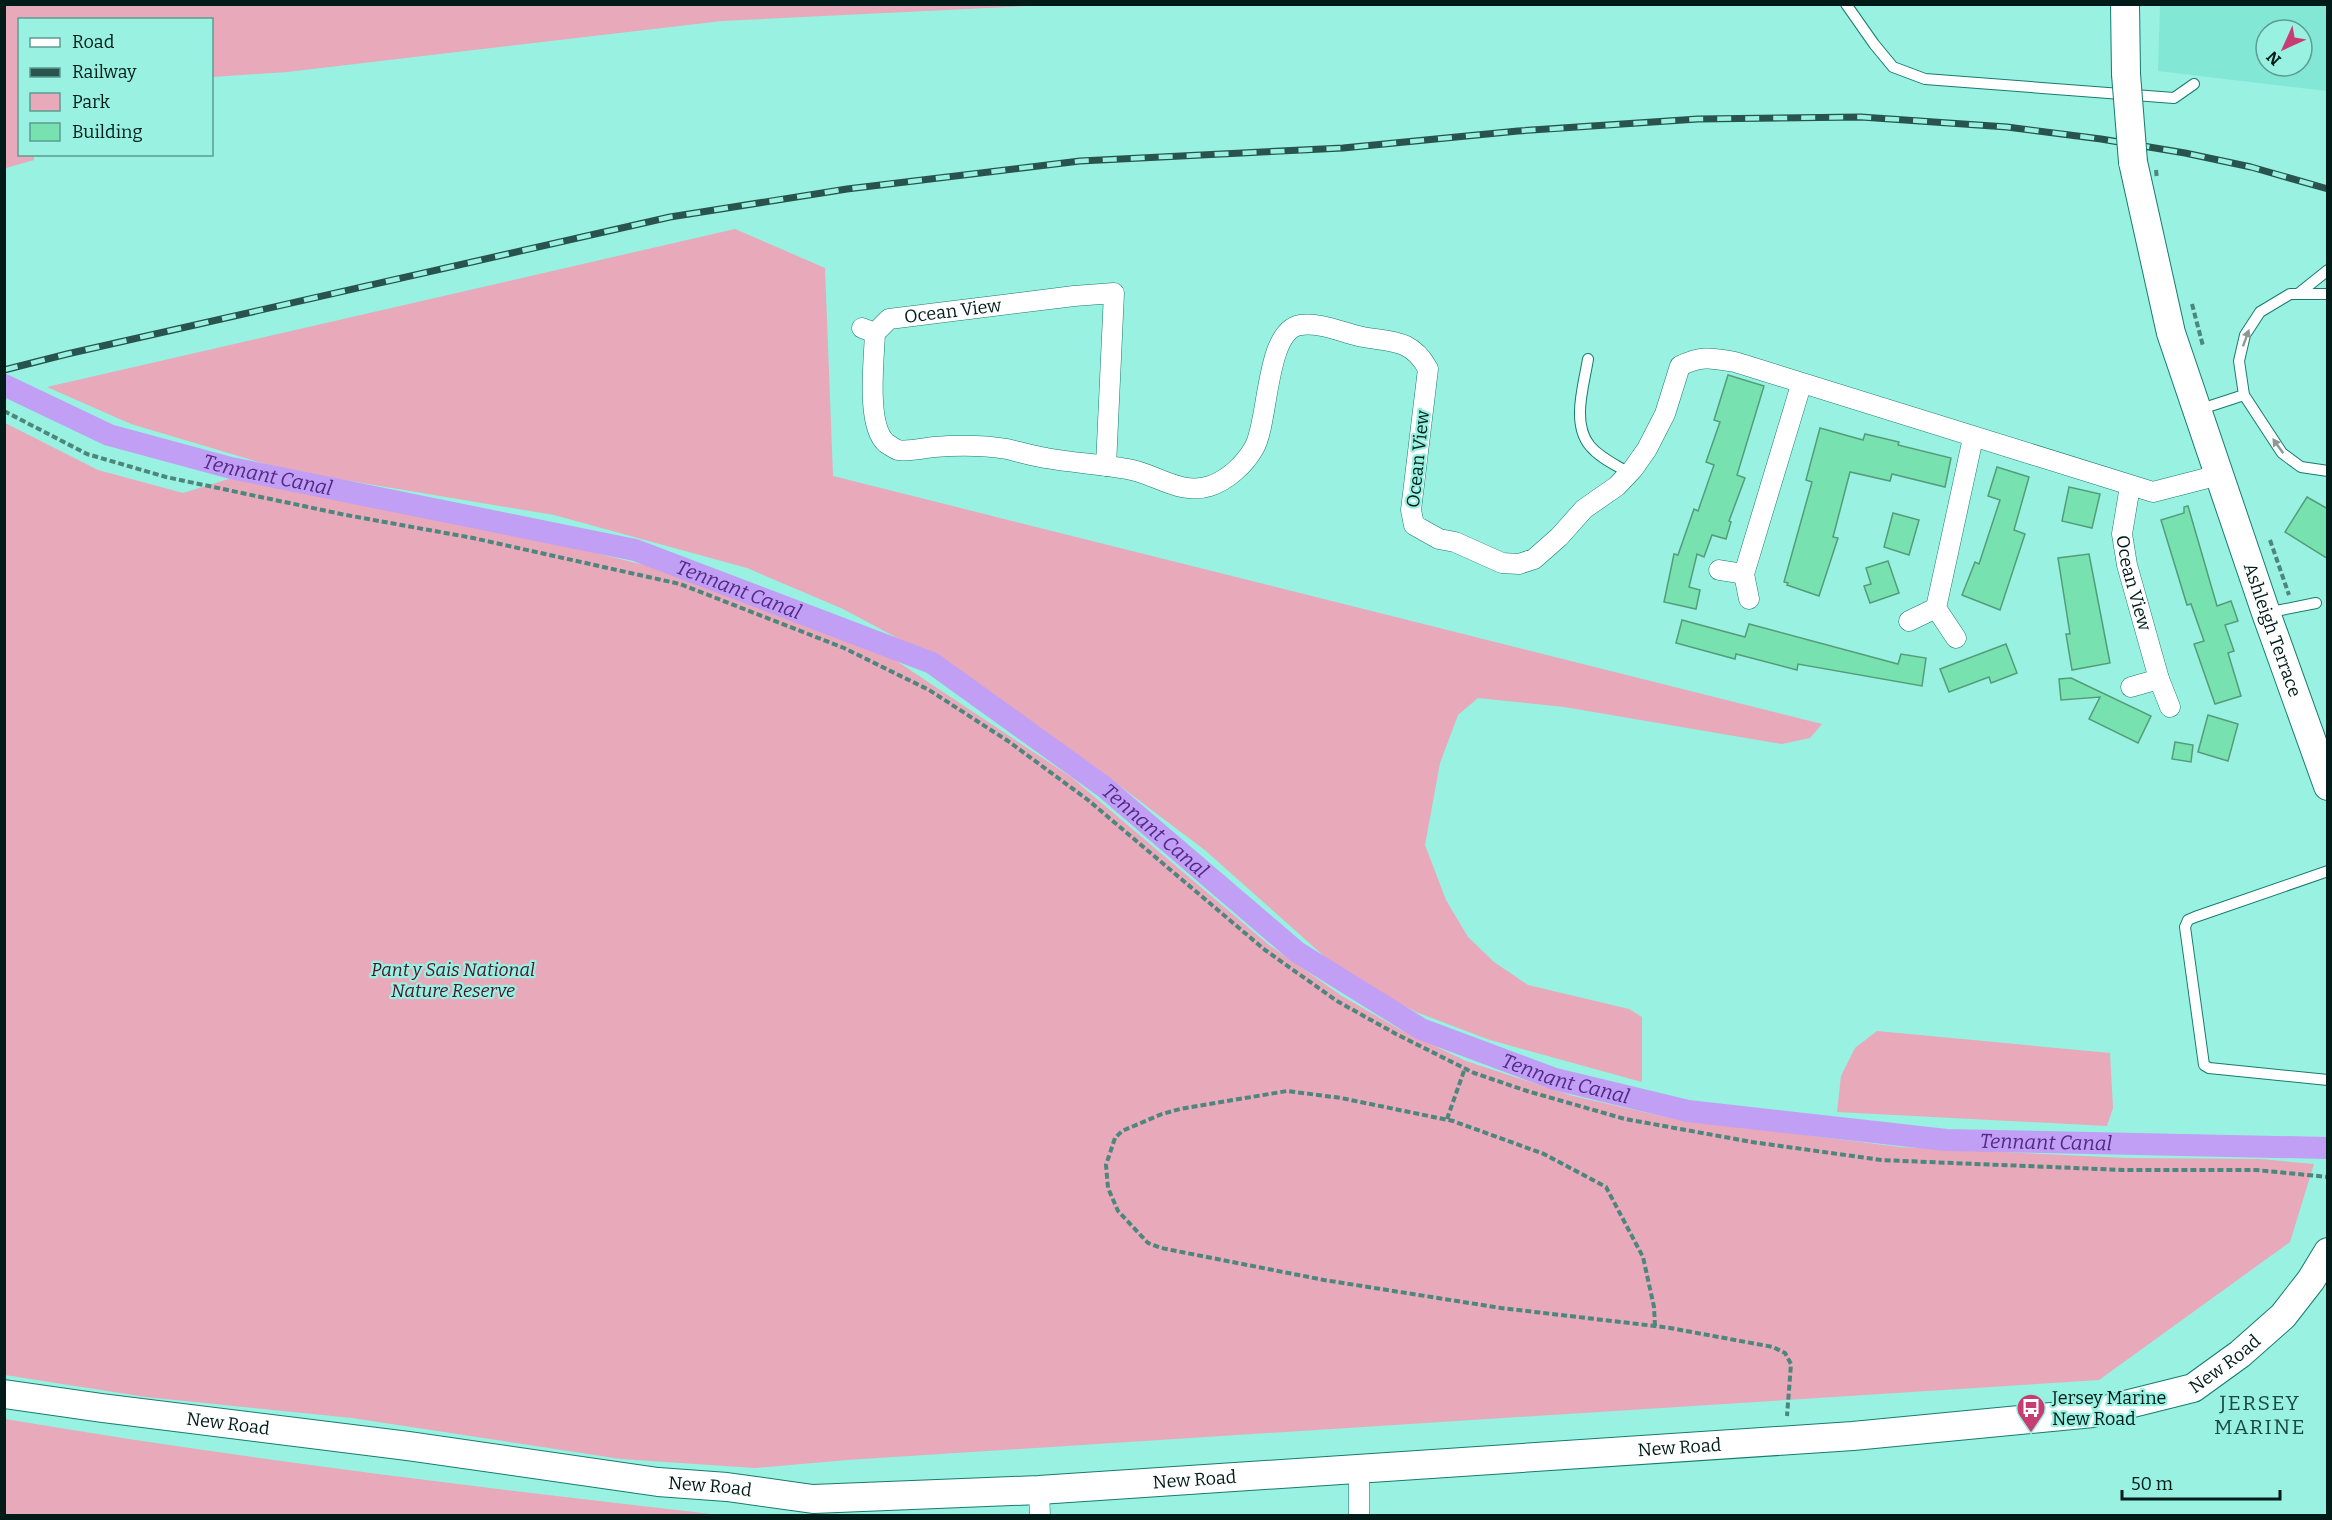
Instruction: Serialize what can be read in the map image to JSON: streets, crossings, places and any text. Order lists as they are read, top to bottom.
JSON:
{
  "streets": {
    "main road": ["Ashleigh Terrace", "New Road"],
    "street": ["Ocean View"]
  },
  "crossings": [
    ["Ocean View", "Ashleigh Terrace"]
  ],
  "districts": ["JERSEY MARINE"],
  "water": ["Tennant Canal"],
  "parks": ["Pant y Sais National Nature Reserve"],
  "places": {
    "bus stop": ["Jersey Marine New Road"]
  },
  "legend": [
    "Road",
    "Railway",
    "Park",
    "Building"
  ],
  "scale_bar": "50 m",
  "north": "bottom left"
}
